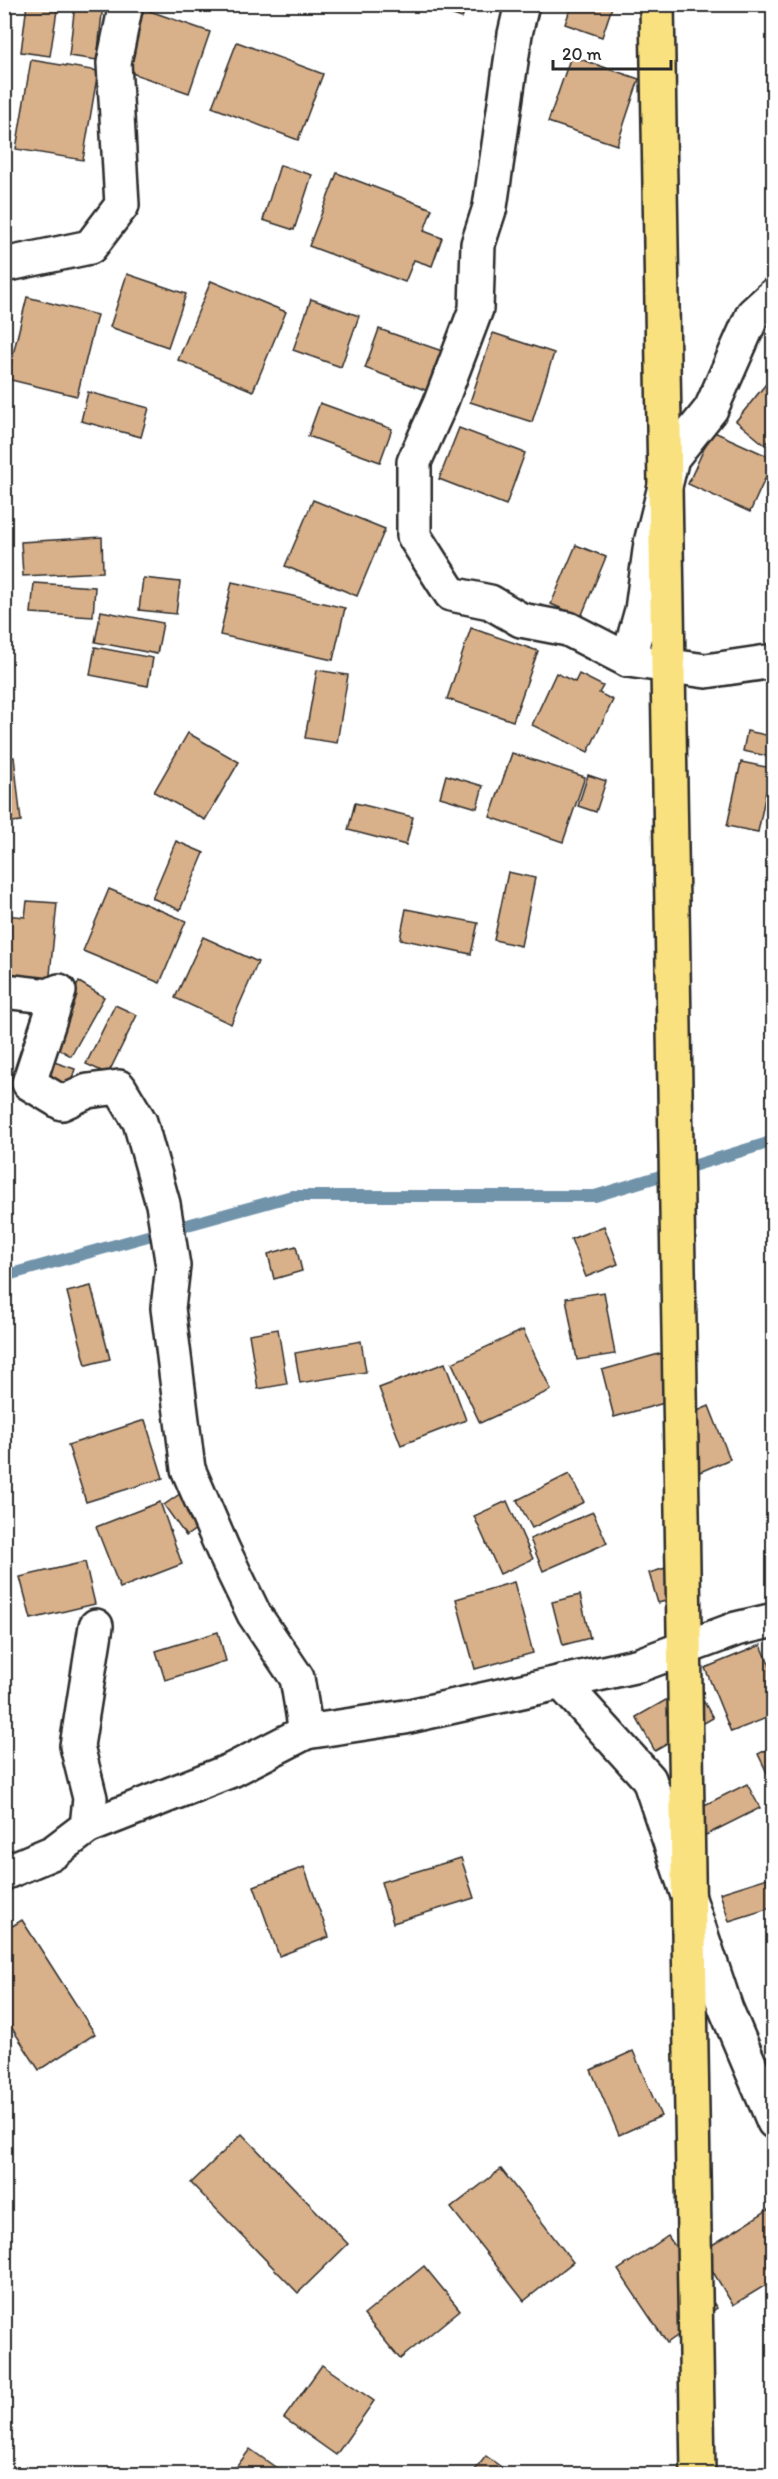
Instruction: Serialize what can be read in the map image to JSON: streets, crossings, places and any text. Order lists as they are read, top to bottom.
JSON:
{
  "scale_bar": "20 m"
}
